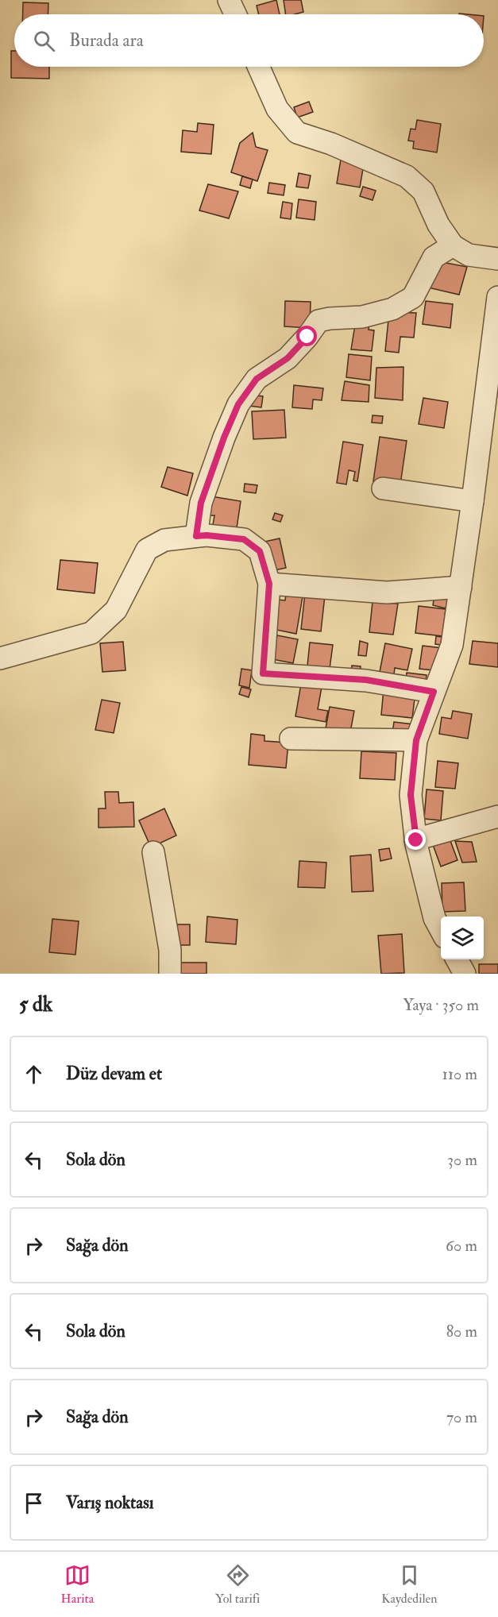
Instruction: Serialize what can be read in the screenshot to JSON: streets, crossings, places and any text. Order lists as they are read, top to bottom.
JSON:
{
  "page": {
    "search": "Burada ara",
    "heading": ["5 dk", "Yaya · 350 m"],
    "list": [
      ["Düz devam et", "110 m"],
      ["Sola dön", "30 m"],
      ["Sağa dön", "60 m"],
      ["Sola dön", "80 m"],
      ["Sağa dön", "70 m"],
      "Varış noktası"
    ],
    "nav": ["Harita", "Yol tarifi", "Kaydedilen"]
  }
}
